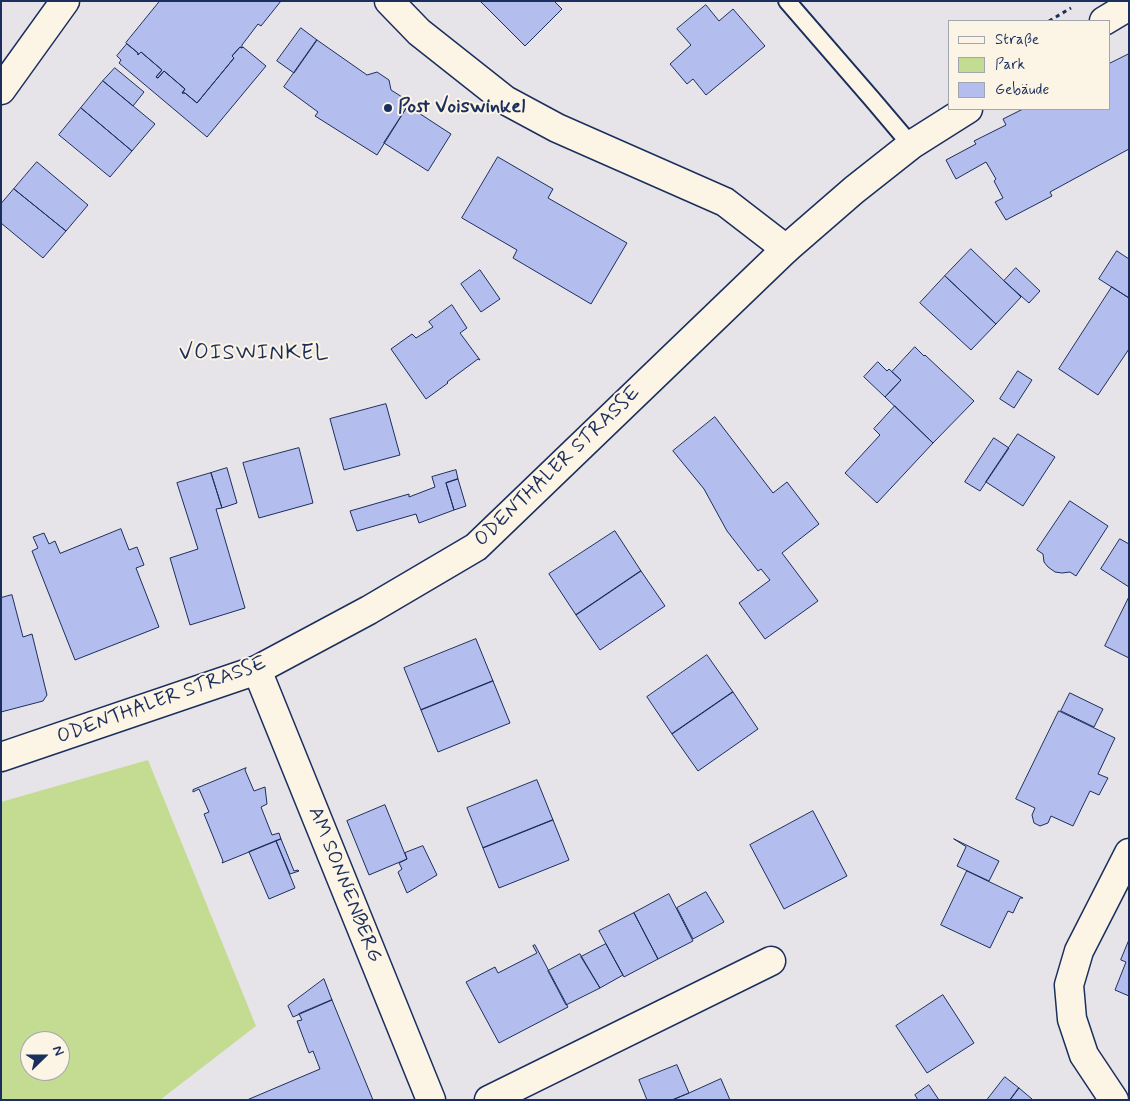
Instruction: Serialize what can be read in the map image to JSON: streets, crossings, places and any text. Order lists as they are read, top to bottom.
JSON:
{
  "streets": {
    "street": ["ODENTHALER STRASSE", "AM SONNENBERG"]
  },
  "crossings": [
    ["ODENTHALER STRASSE", "AM SONNENBERG"]
  ],
  "districts": ["VOISWINKEL"],
  "places": ["Post Voiswinkel"],
  "legend": ["Straße", "Park", "Gebäude"],
  "north": "right"
}
